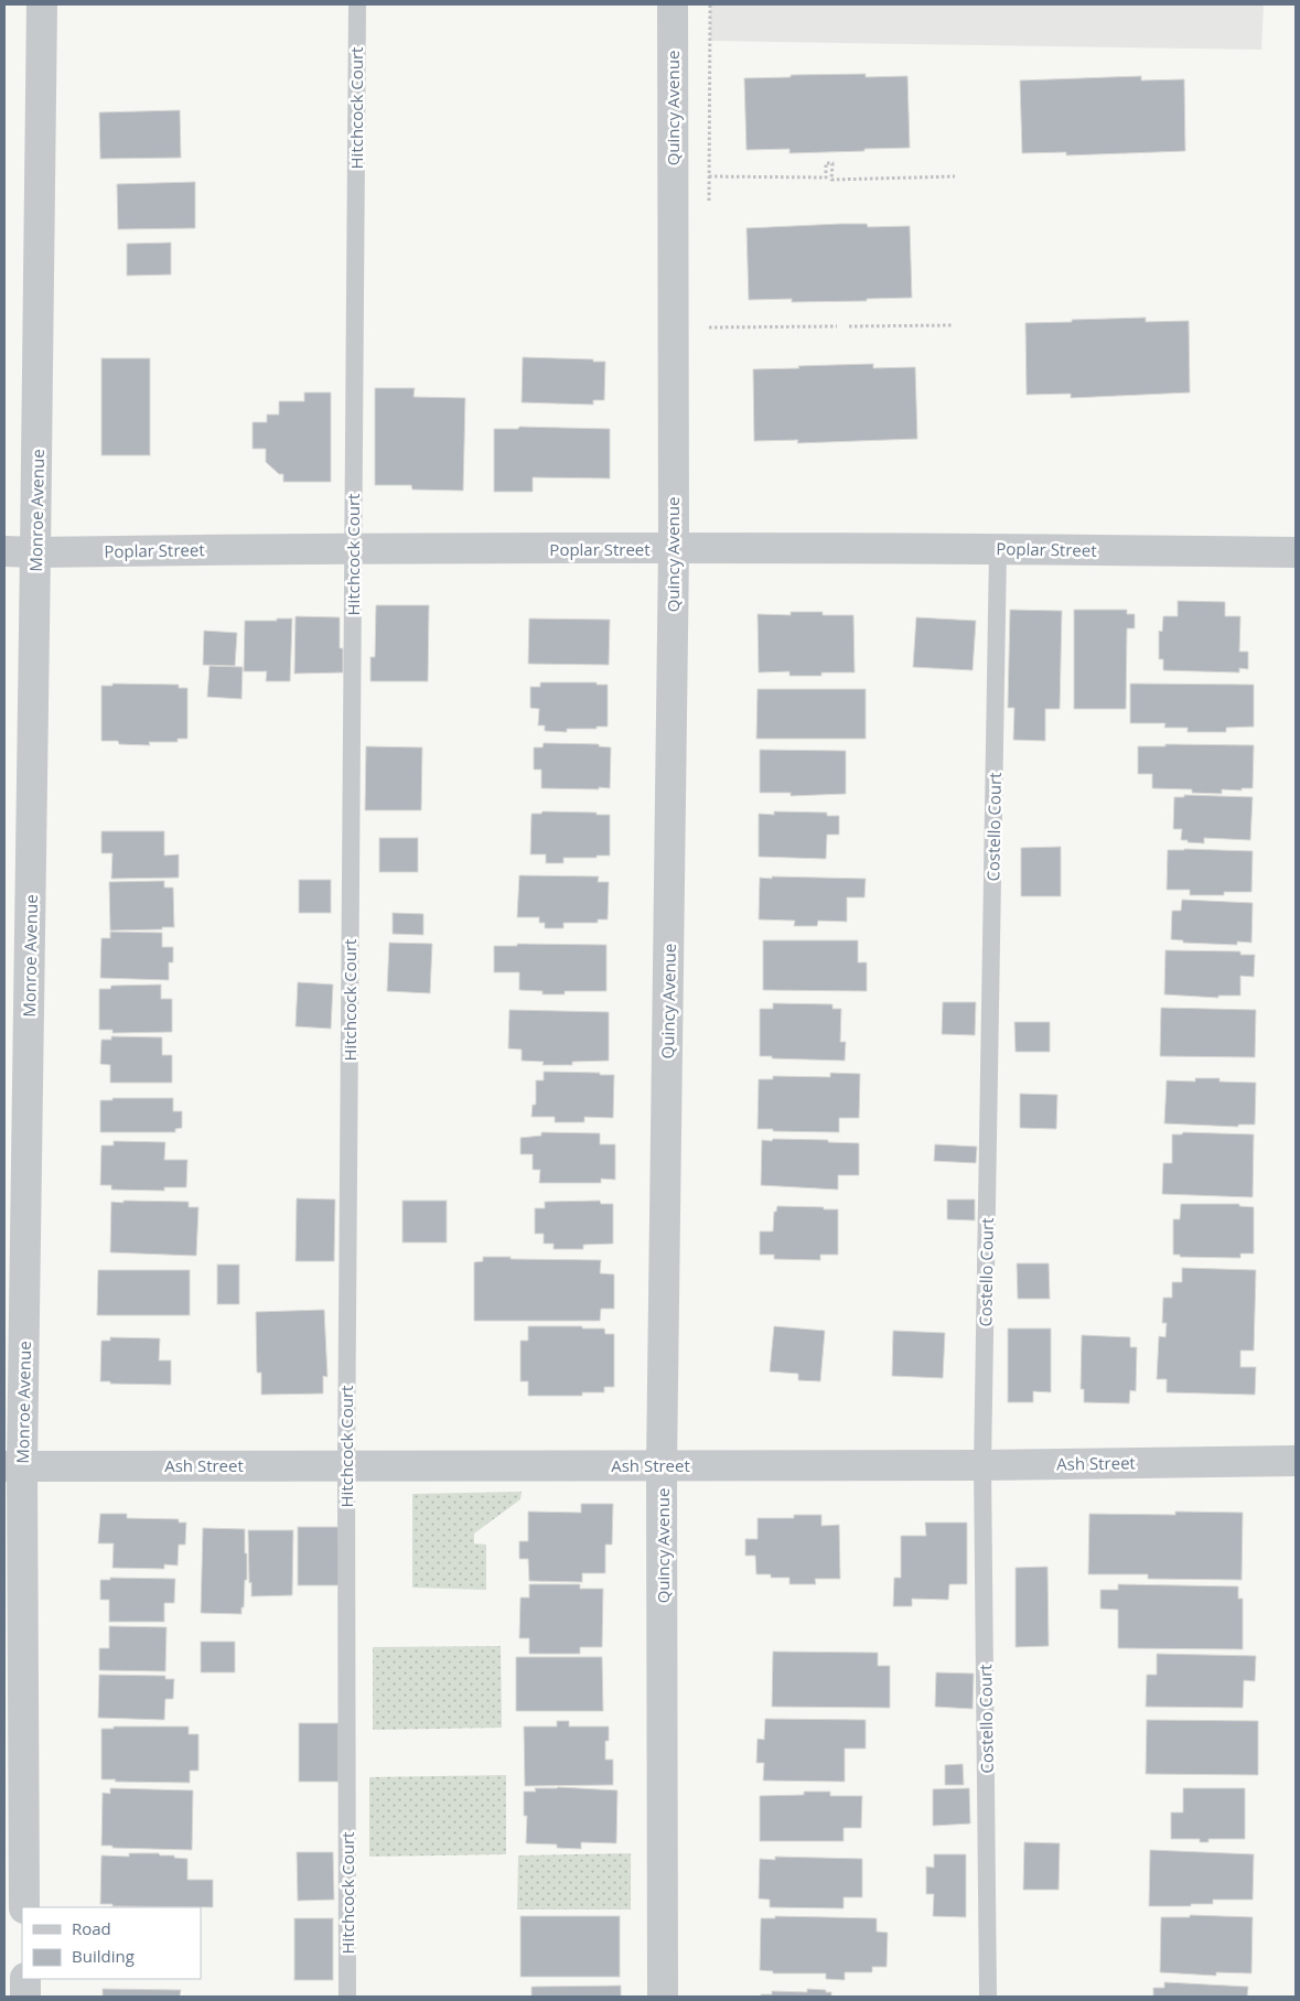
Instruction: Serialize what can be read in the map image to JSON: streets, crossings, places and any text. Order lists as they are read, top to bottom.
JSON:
{
  "streets": {
    "street": [
      "Quincy Avenue",
      "Monroe Avenue",
      "Poplar Street",
      "Ash Street"
    ],
    "lane": ["Hitchcock Court", "Costello Court"]
  },
  "crossings": [
    ["Hitchcock Court", "Poplar Street"],
    ["Hitchcock Court", "Ash Street"],
    ["Quincy Avenue", "Poplar Street"],
    ["Quincy Avenue", "Ash Street"],
    ["Monroe Avenue", "Poplar Street"],
    ["Monroe Avenue", "Ash Street"],
    ["Poplar Street", "Costello Court"],
    ["Costello Court", "Ash Street"]
  ],
  "legend": ["Road", "Building"]
}
